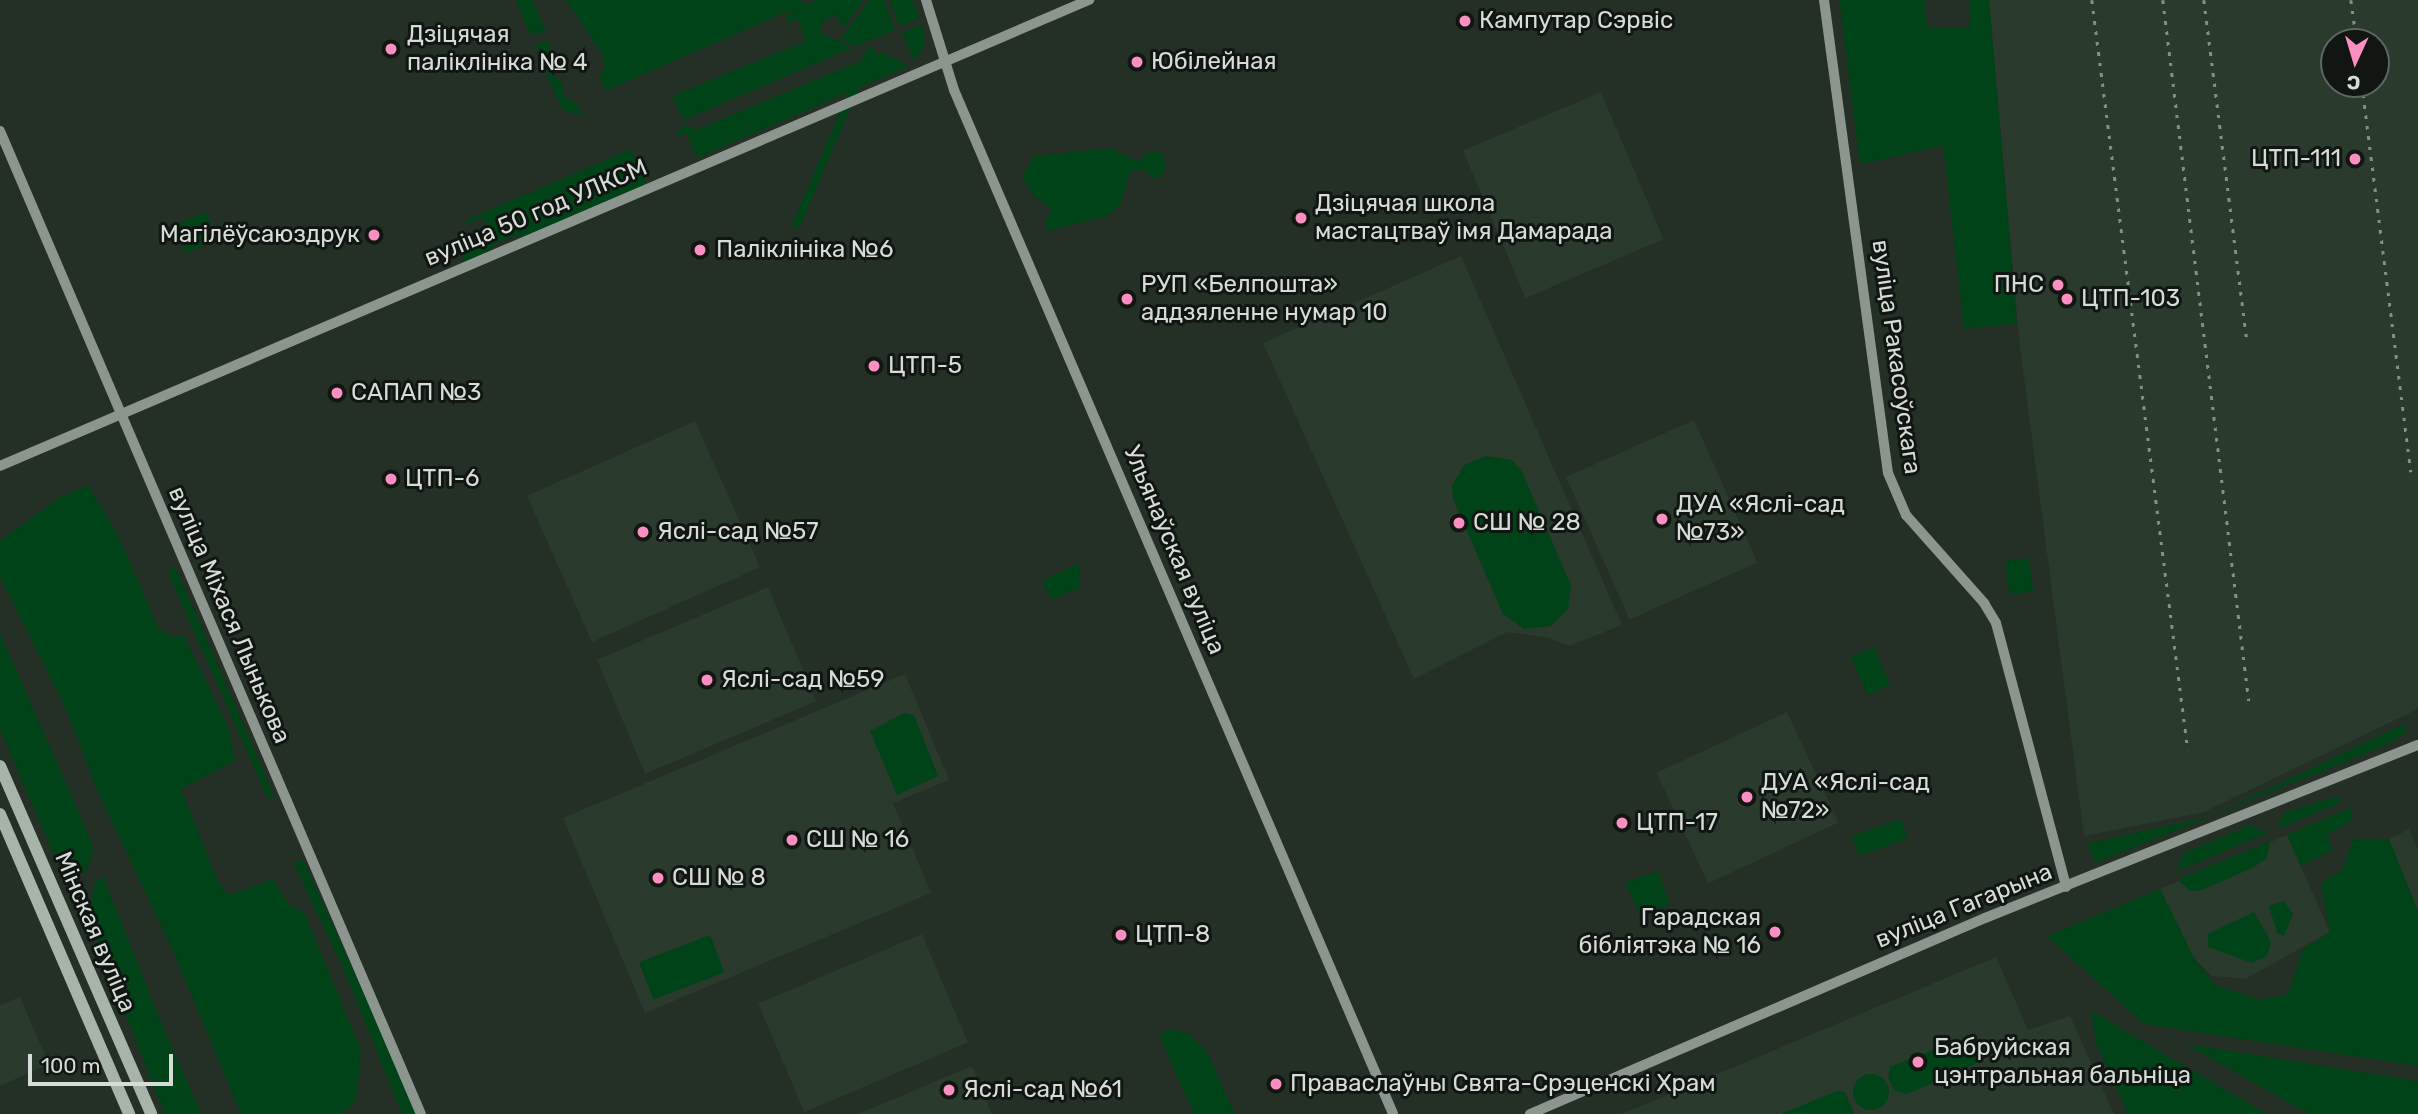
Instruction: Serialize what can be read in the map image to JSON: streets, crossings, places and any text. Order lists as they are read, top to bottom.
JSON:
{
  "streets": {
    "main road": [
      "вуліца 50 год УЛКСМ",
      "вуліца Ракасоўскага",
      "Ульянаўская вуліца",
      "вуліца Міхася Лынькова",
      "вуліца Гагарына",
      "Мінская вуліца"
    ]
  },
  "crossings": [
    ["вуліца 50 год УЛКСМ", "Ульянаўская вуліца"],
    ["вуліца 50 год УЛКСМ", "вуліца Міхася Лынькова"],
    ["вуліца Ракасоўскага", "вуліца Гагарына"]
  ],
  "places": [
    "Кампутар Сэрвіс",
    "Дзіцячая паліклініка № 4",
    "Юбілейная",
    "ЦТП-111",
    "Дзіцячая школа мастацтваў імя Дамарада",
    "Магілёўсаюздрук",
    "Паліклініка №6",
    "ПНС",
    "РУП «Белпошта» аддзяленне нумар 10",
    "ЦТП-103",
    "ЦТП-5",
    "САПАП №3",
    "ЦТП-6",
    "ДУА «Яслі-сад №73»",
    "СШ № 28",
    "Яслі-сад №57",
    "Яслі-сад №59",
    "ДУА «Яслі-сад №72»",
    "ЦТП-17",
    "СШ № 16",
    "СШ № 8",
    "Гарадская бібліятэка № 16",
    "ЦТП-8",
    "Бабруйская цэнтральная бальніца",
    "Праваслаўны Свята-Срэценскі Храм",
    "Яслі-сад №61"
  ],
  "scale_bar": "100 m",
  "north": "bottom"
}
